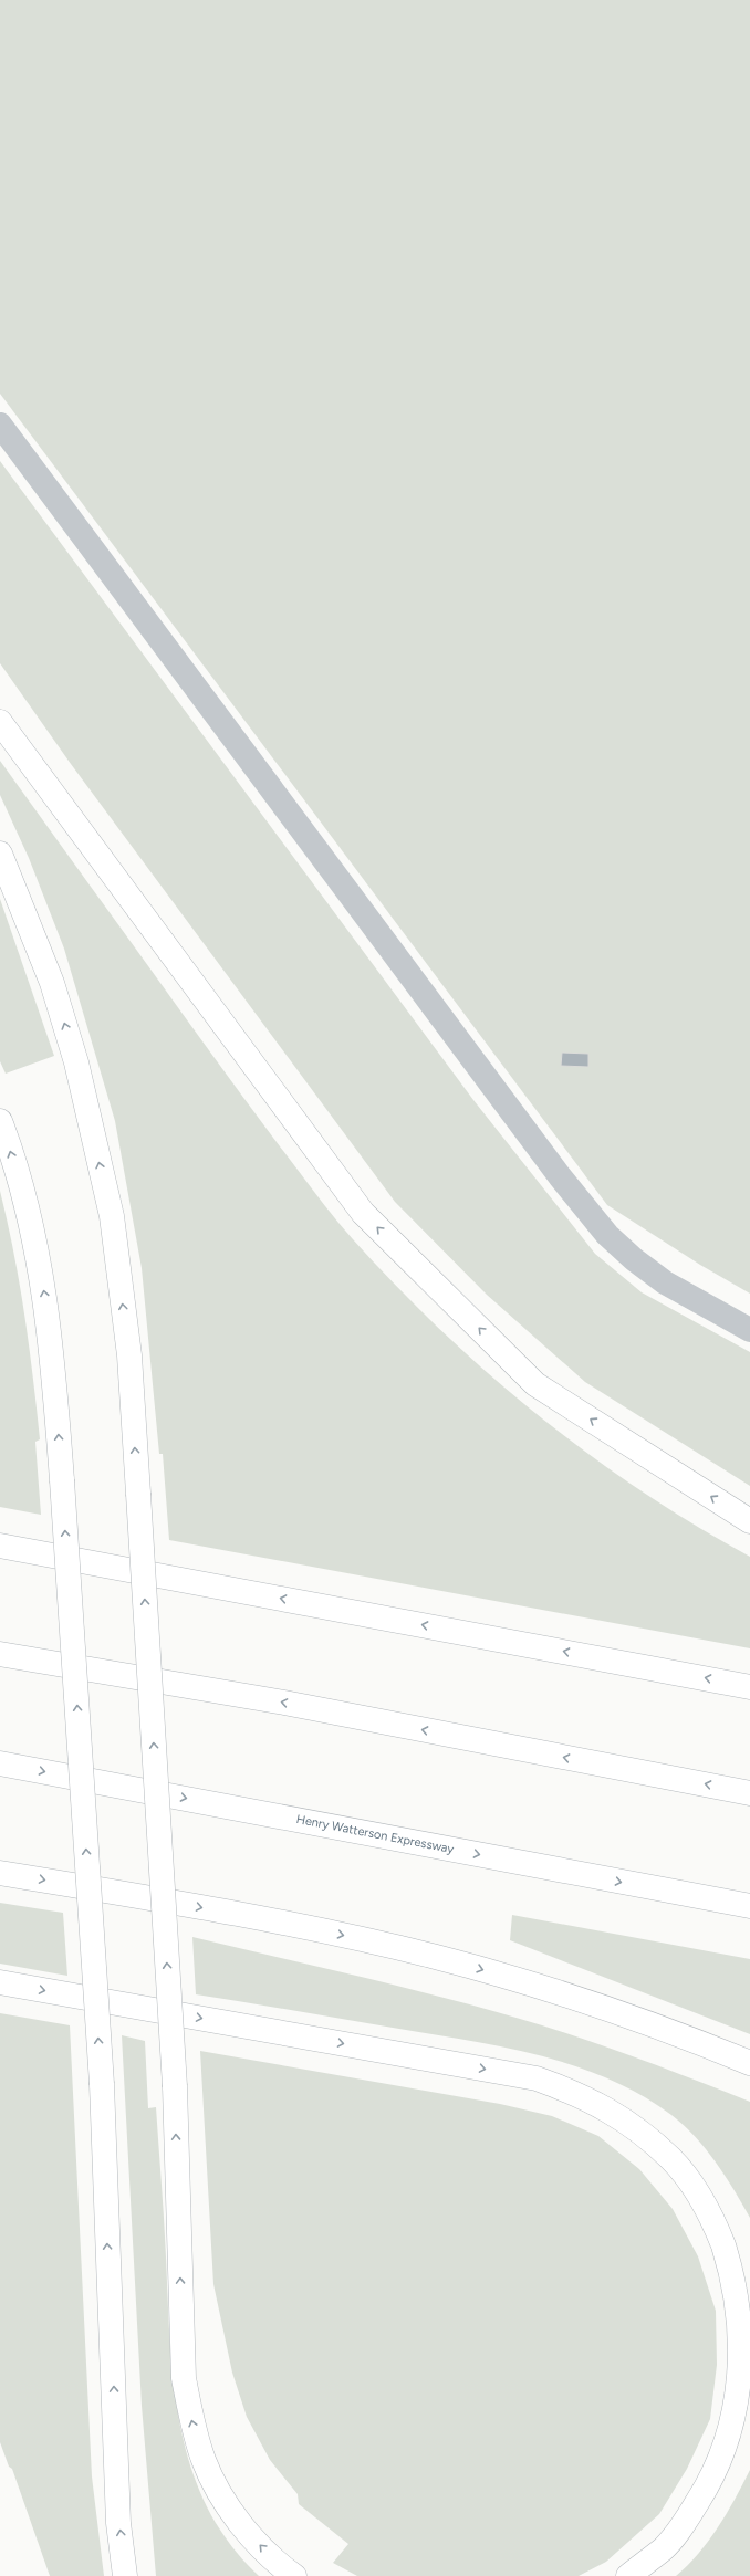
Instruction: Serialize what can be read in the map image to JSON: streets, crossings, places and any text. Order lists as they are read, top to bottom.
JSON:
{
  "streets": {
    "highway": ["Henry Watterson Expressway"]
  }
}
